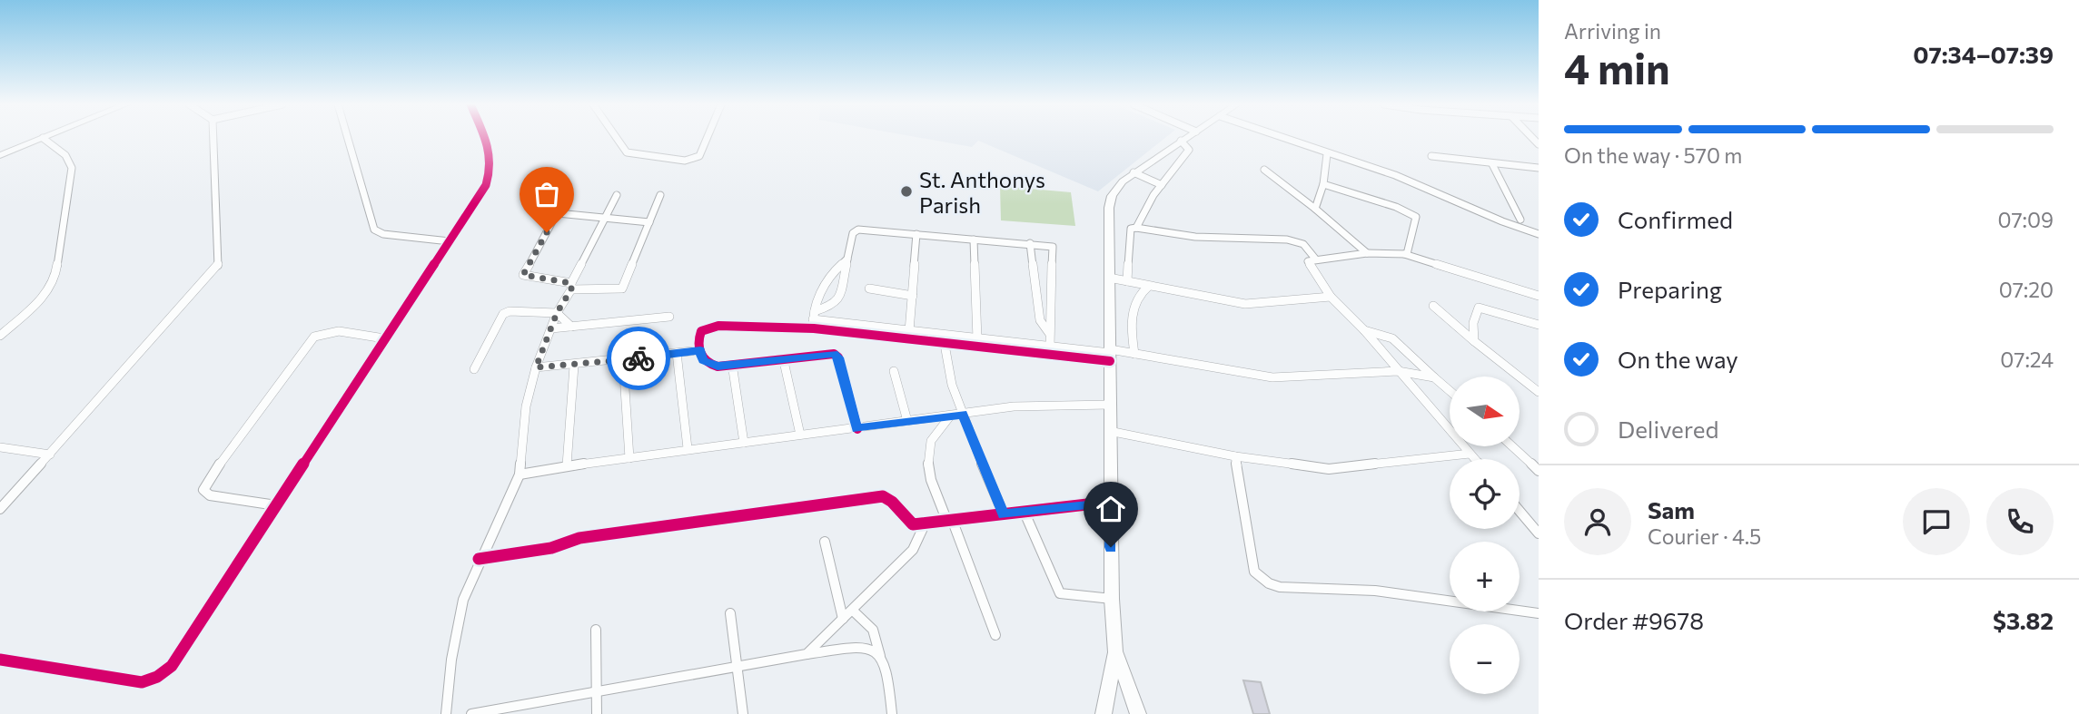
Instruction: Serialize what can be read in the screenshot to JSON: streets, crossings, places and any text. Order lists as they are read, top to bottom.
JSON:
{
  "places": ["St. Anthonys Parish"],
  "north": "right",
  "page": {
    "heading": ["4 min", "Arriving in", "07:34–07:39"],
    "panel": [
      "Sam",
      "Courier · 4.5",
      "Order #9678",
      "$3.82"
    ],
    "bar": "On the way · 570 m",
    "list": [
      ["Confirmed", "07:09"],
      ["Preparing", "07:20"],
      ["On the way", "07:24"],
      "Delivered"
    ],
    "map_buttons": ["+", "−"]
  }
}
